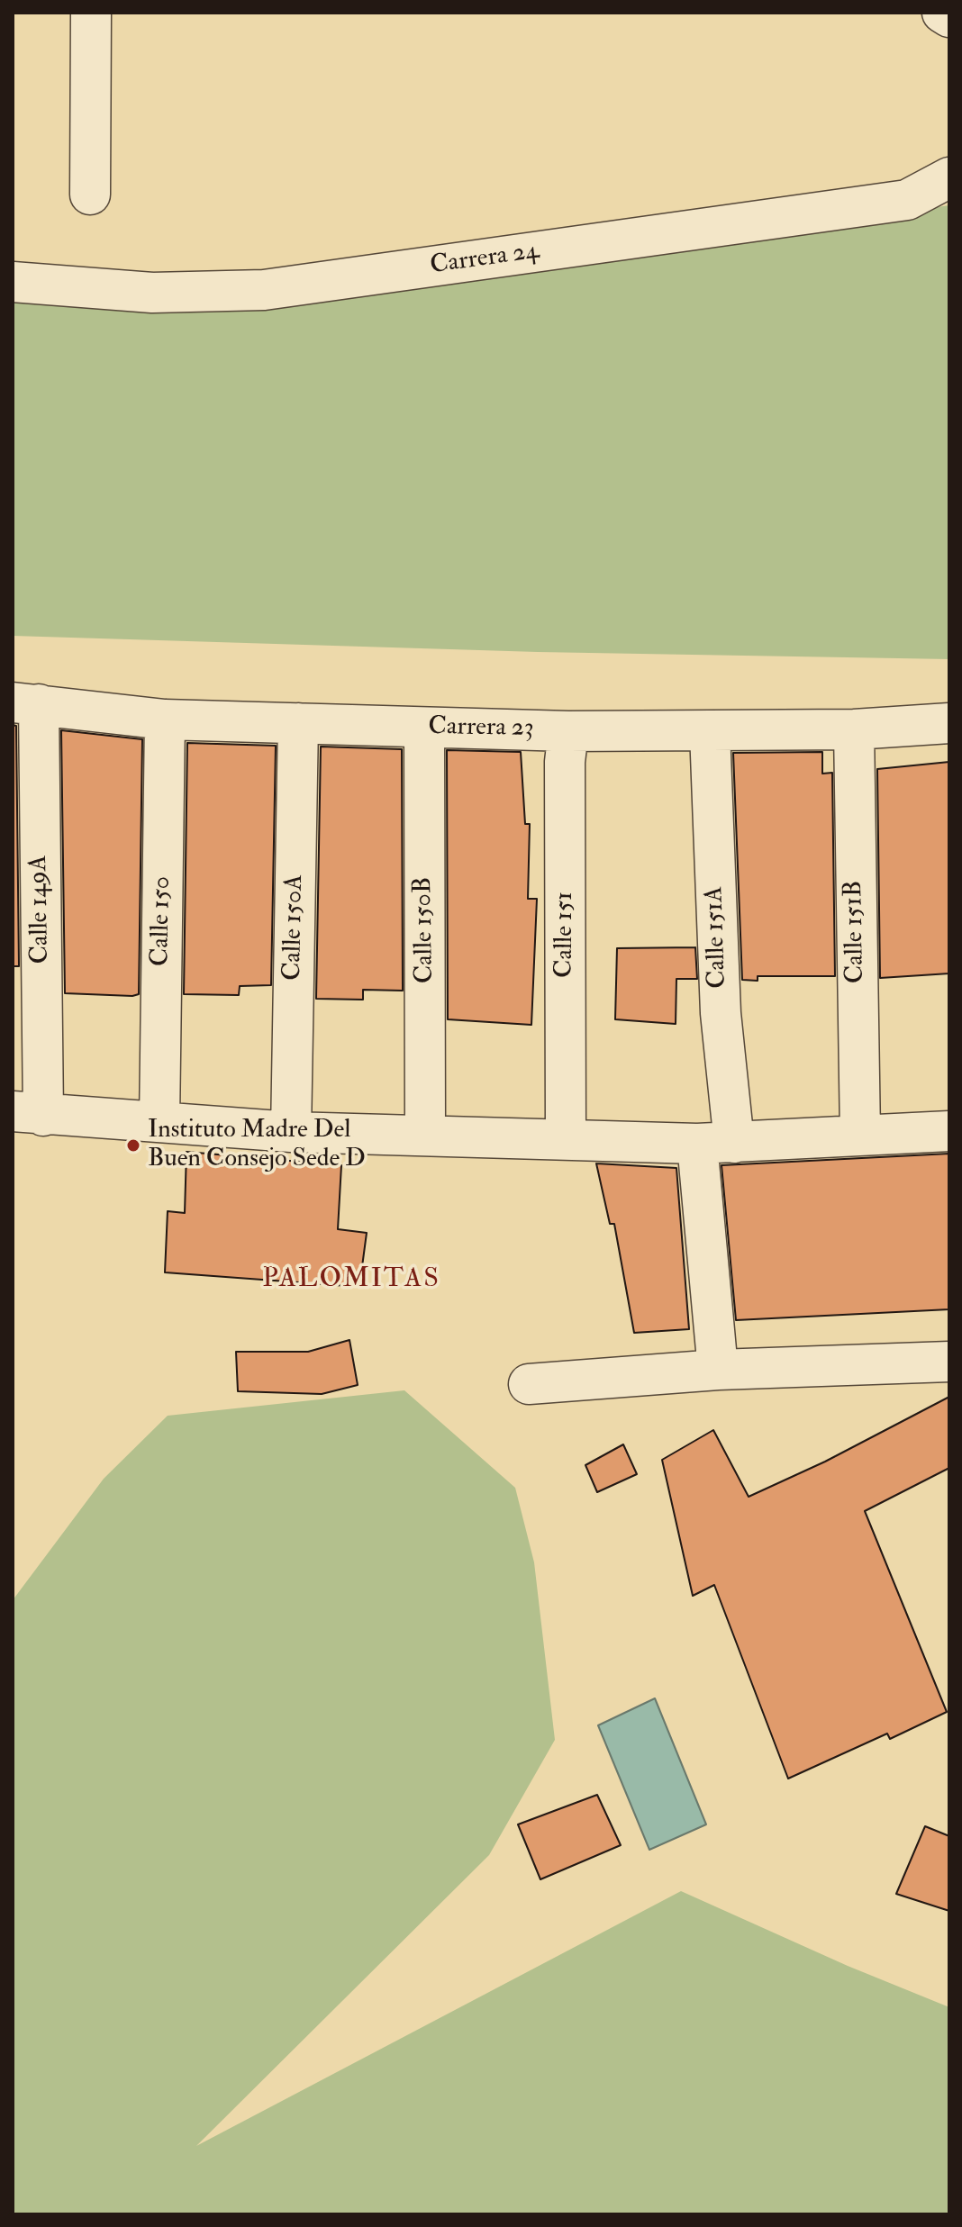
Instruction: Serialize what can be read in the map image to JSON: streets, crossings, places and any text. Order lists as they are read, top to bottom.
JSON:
{
  "streets": {
    "street": [
      "Carrera 24",
      "Carrera 23",
      "Calle 149A",
      "Calle 150",
      "Calle 150A",
      "Calle 150B",
      "Calle 151B",
      "Calle 151",
      "Calle 151A"
    ]
  },
  "crossings": [
    ["Carrera 23", "Calle 149A"],
    ["Carrera 23", "Calle 150"],
    ["Carrera 23", "Calle 150A"],
    ["Carrera 23", "Calle 150B"],
    ["Carrera 23", "Calle 151B"],
    ["Carrera 23", "Calle 151"],
    ["Carrera 23", "Calle 151A"]
  ],
  "districts": ["PALOMITAS"],
  "places": ["Instituto Madre Del Buen Consejo Sede D"]
}
